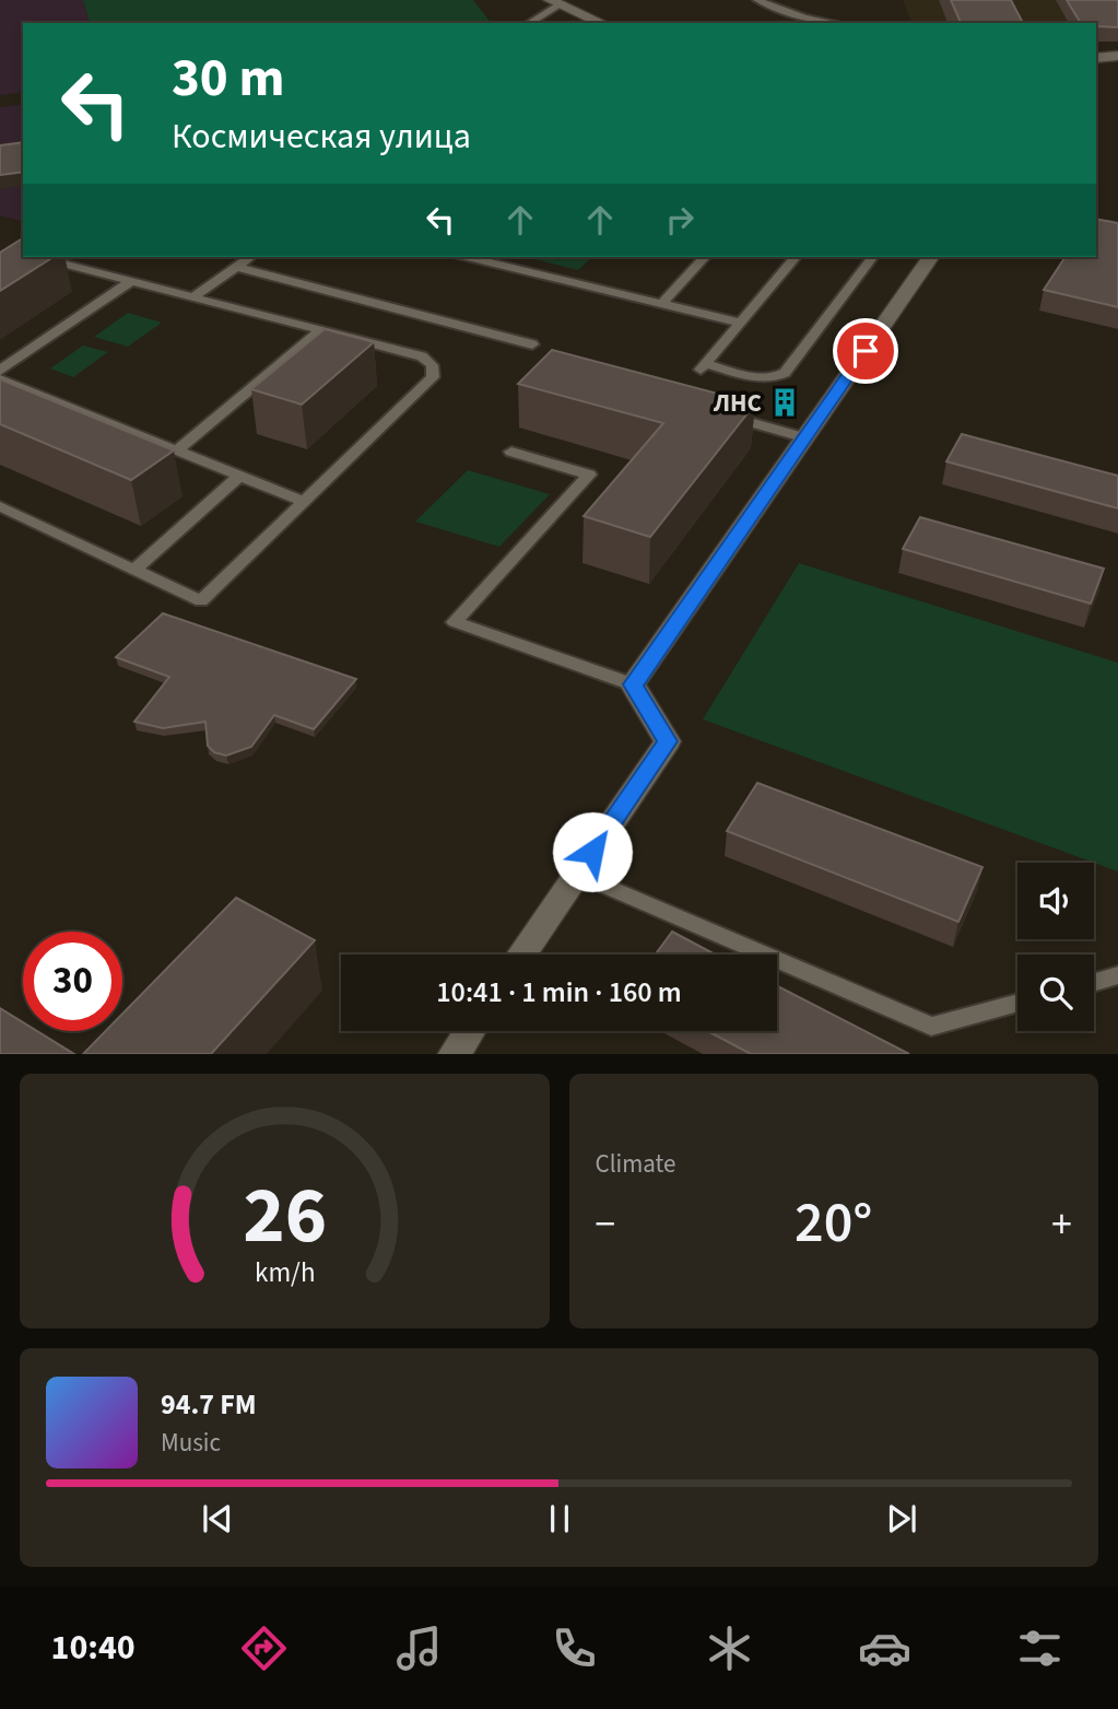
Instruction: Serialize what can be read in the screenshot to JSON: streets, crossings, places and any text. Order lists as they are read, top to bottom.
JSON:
{
  "places": {
    "building": ["ЛНС"]
  },
  "page": {
    "turn": ["30 m", "Космическая улица"],
    "limit": "30",
    "trip": "10:41 · 1 min · 160 m",
    "tile": "Climate",
    "heat": ["−", "20°", "+"],
    "song": ["94.7 FM", "Music"],
    "tabs": "10:40",
    "gauge": ["26", "km/h"]
  }
}
